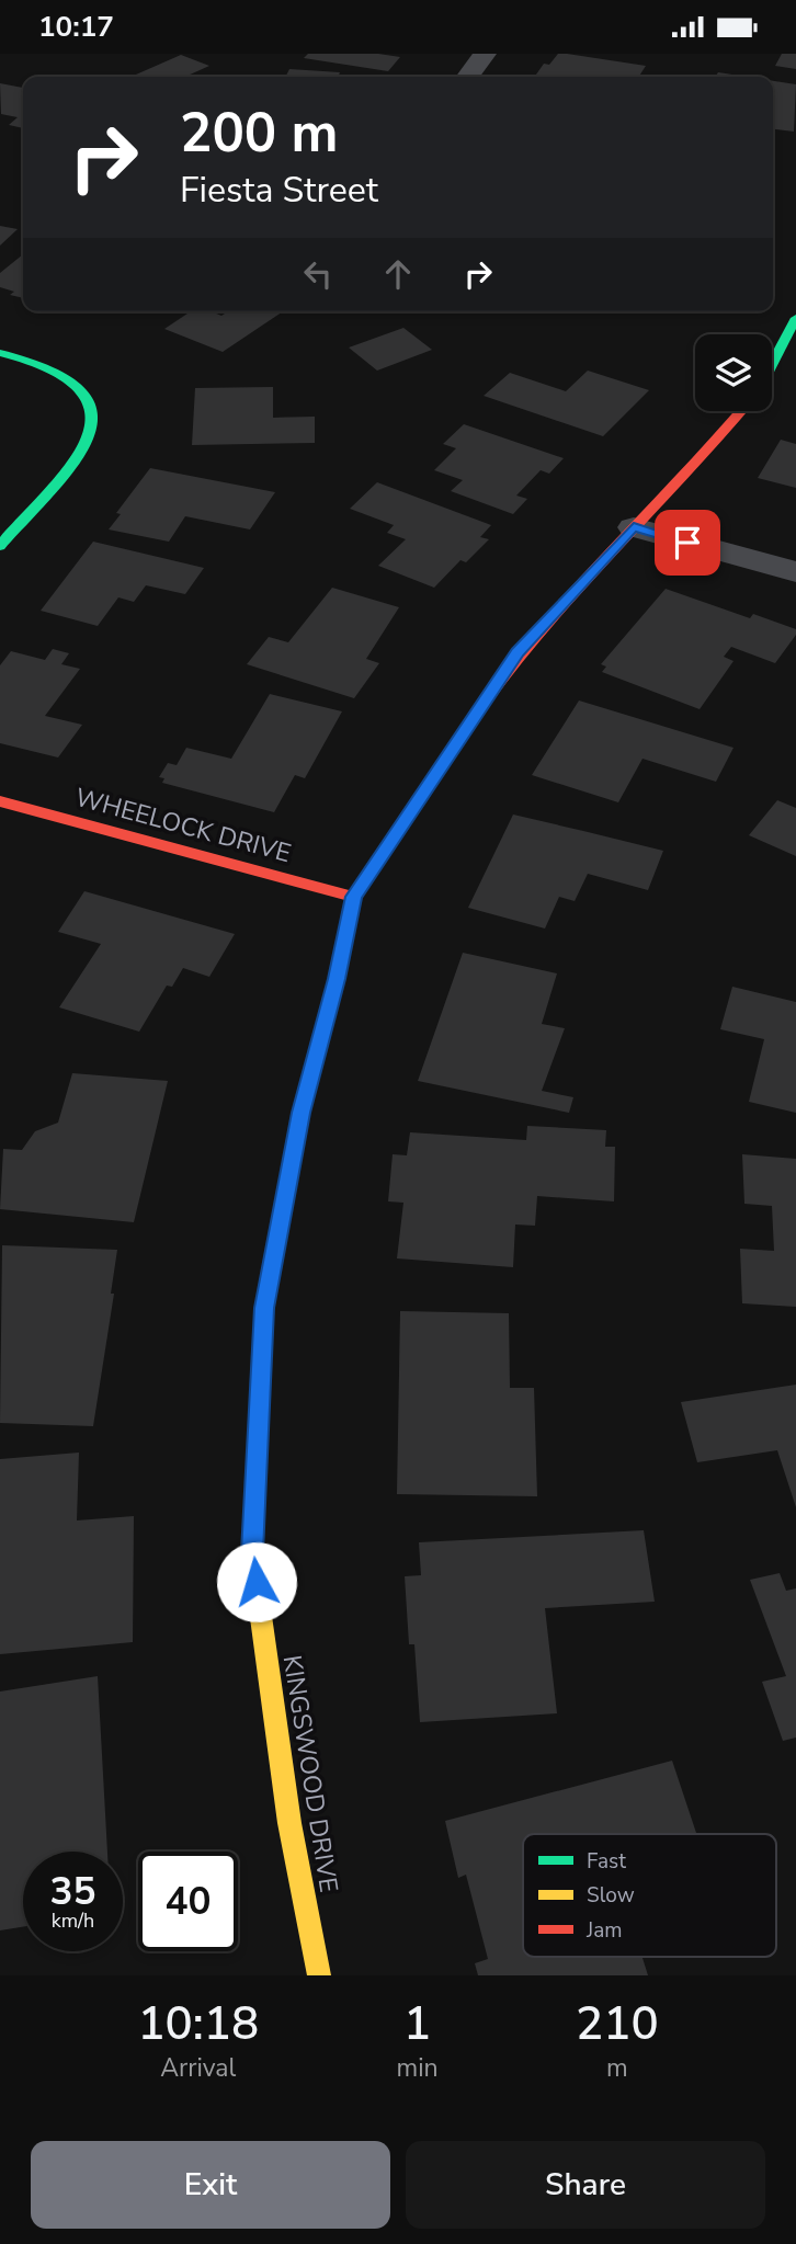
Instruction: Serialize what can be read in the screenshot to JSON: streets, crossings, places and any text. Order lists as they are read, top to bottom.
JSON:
{
  "streets": {
    "street": ["WHEELOCK DRIVE", "KINGSWOOD DRIVE"]
  },
  "crossings": [
    ["WHEELOCK DRIVE", "KINGSWOOD DRIVE"]
  ],
  "legend": ["Fast", "Slow", "Jam"],
  "page": {
    "status": "10:17",
    "turn": ["200 m", "Fiesta Street"],
    "speed": "35 km/h",
    "limit": "40",
    "eta": [
      "10:18",
      "Arrival",
      "1",
      "min",
      "210",
      "m"
    ],
    "buttons": ["Exit", "Share"]
  }
}
